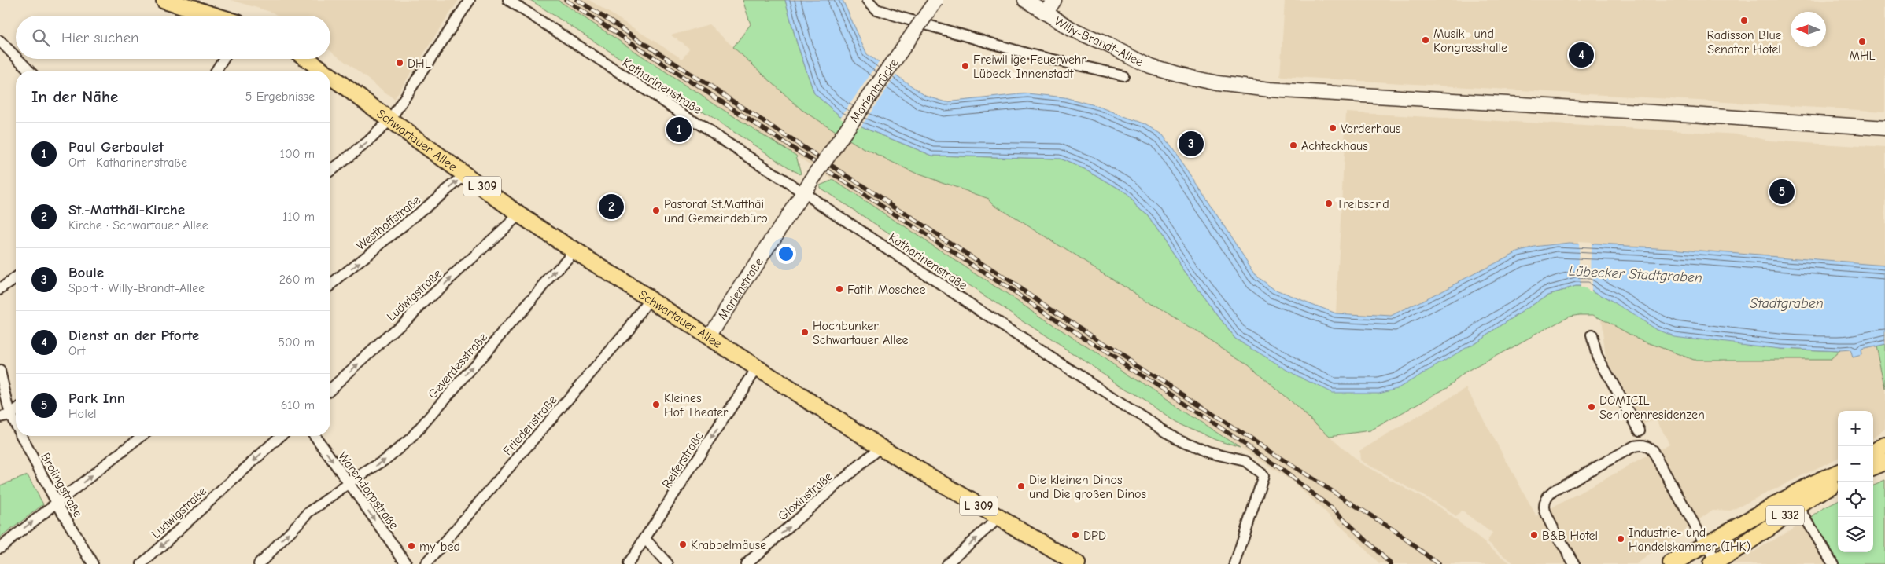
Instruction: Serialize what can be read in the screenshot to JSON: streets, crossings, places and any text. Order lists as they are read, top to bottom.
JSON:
{
  "streets": {
    "main road": ["Schwartauer Allee", "L 309", "L 332"],
    "street": [
      "Willy-Brandt-Allee",
      "Katharinenstraße",
      "Marienbrücke",
      "Westhoffstraße",
      "Marienstraße",
      "Ludwigstraße",
      "Geverdesstraße",
      "Friedenstraße",
      "Reiferstraße",
      "Brolingstraße",
      "Warendorpstraße",
      "Gloxinstraße"
    ]
  },
  "crossings": [
    ["Katharinenstraße", "Marienstraße"],
    ["Marienbrücke", "Marienstraße"],
    ["Schwartauer Allee", "Westhoffstraße"],
    ["Schwartauer Allee", "Marienstraße"],
    ["Schwartauer Allee", "Ludwigstraße"],
    ["Schwartauer Allee", "Geverdesstraße"],
    ["Schwartauer Allee", "Friedenstraße"],
    ["Schwartauer Allee", "Reiferstraße"],
    ["Schwartauer Allee", "Gloxinstraße"],
    ["Geverdesstraße", "Warendorpstraße"]
  ],
  "one_way": [
    "Geverdesstraße",
    "Reiferstraße",
    "Warendorpstraße",
    "Gloxinstraße"
  ],
  "water": ["Lübecker Stadtgraben", "Stadtgraben"],
  "places": [
    "Radisson Blue Senator Hotel",
    "Musik- und Kongresshalle",
    "MHL",
    "DHL",
    "Freiwillige Feuerwehr Lübeck-Innenstadt",
    "Vorderhaus",
    "Achteckhaus",
    "Treibsand",
    "Pastorat St.Matthäi und Gemeindebüro",
    "Fatih Moschee",
    "Hochbunker Schwartauer Allee",
    "Kleines Hof Theater",
    "DOMICIL Seniorenresidenzen",
    "Die kleinen Dinos und Die großen Dinos",
    "DPD",
    "B&B Hotel",
    "Industrie- und Handelskammer (IHK)",
    "Krabbelmäuse",
    "my-bed"
  ],
  "north": "left",
  "page": {
    "search": "Hier suchen",
    "pins": [
      "4",
      "1",
      "3",
      "5",
      "2"
    ],
    "heading": ["In der Nähe", "5 Ergebnisse"],
    "list": [
      {
        "mark": "1",
        "name": "Paul Gerbaulet",
        "note": "Ort · Katharinenstraße",
        "value": "100 m"
      },
      {
        "mark": "2",
        "name": "St.-Matthäi-Kirche",
        "note": "Kirche · Schwartauer Allee",
        "value": "110 m"
      },
      {
        "mark": "3",
        "name": "Boule",
        "note": "Sport · Willy-Brandt-Allee",
        "value": "260 m"
      },
      {
        "mark": "4",
        "name": "Dienst an der Pforte",
        "note": "Ort",
        "value": "500 m"
      },
      {
        "mark": "5",
        "name": "Park Inn",
        "note": "Hotel",
        "value": "610 m"
      }
    ],
    "map_buttons": ["+", "−"]
  }
}
